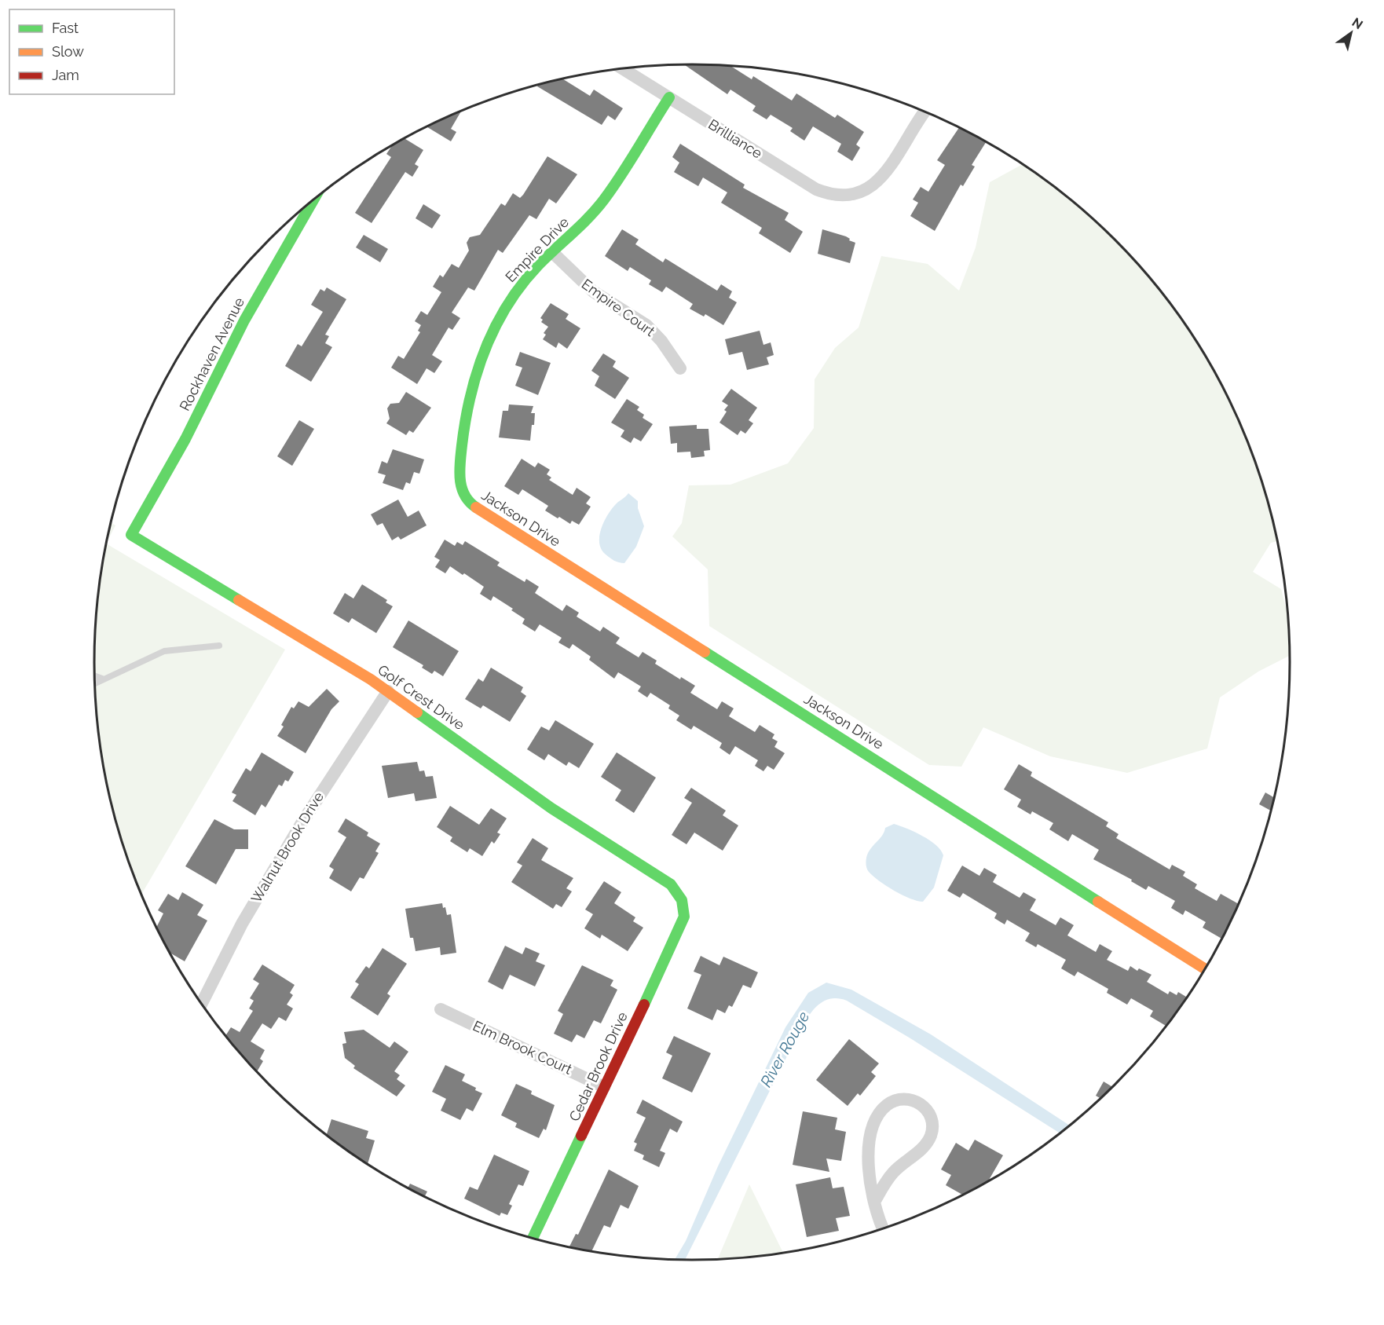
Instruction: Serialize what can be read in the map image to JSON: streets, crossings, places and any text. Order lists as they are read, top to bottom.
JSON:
{
  "streets": {
    "street": [
      "Brilliance",
      "Empire Drive",
      "Empire Court",
      "Rockhaven Avenue",
      "Jackson Drive",
      "Golf Crest Drive",
      "Walnut Brook Drive",
      "Elm Brook Court",
      "Cedar Brook Drive"
    ]
  },
  "crossings": [
    ["Brilliance", "Empire Drive"],
    ["Empire Drive", "Empire Court"],
    ["Empire Drive", "Jackson Drive"],
    ["Rockhaven Avenue", "Golf Crest Drive"],
    ["Golf Crest Drive", "Walnut Brook Drive"],
    ["Golf Crest Drive", "Cedar Brook Drive"],
    ["Elm Brook Court", "Cedar Brook Drive"]
  ],
  "water": ["River Rouge"],
  "legend": ["Fast", "Slow", "Jam"],
  "north": "top right"
}
